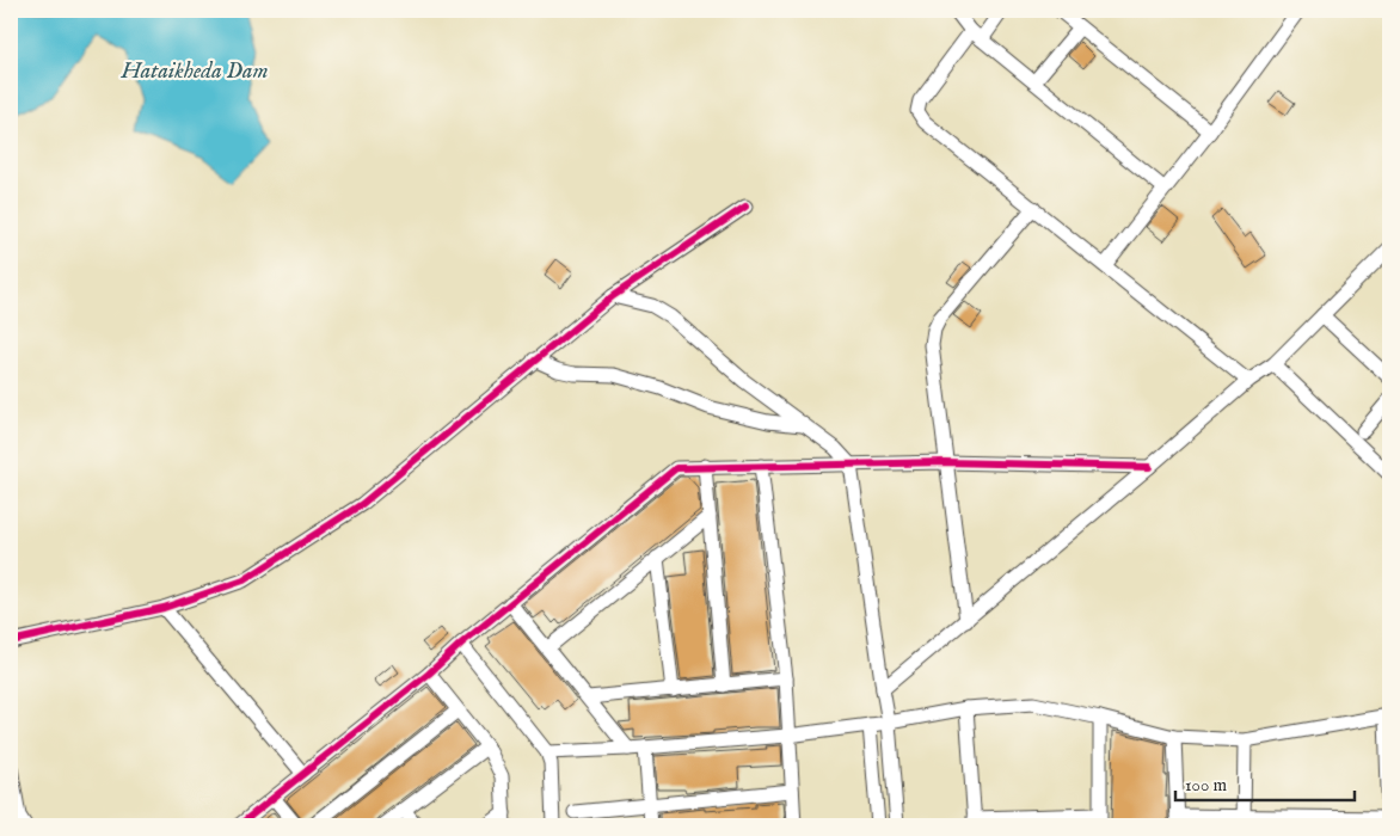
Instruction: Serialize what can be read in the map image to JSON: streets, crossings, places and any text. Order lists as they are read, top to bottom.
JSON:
{
  "water": ["Hataikheda Dam"],
  "scale_bar": "100 m"
}
